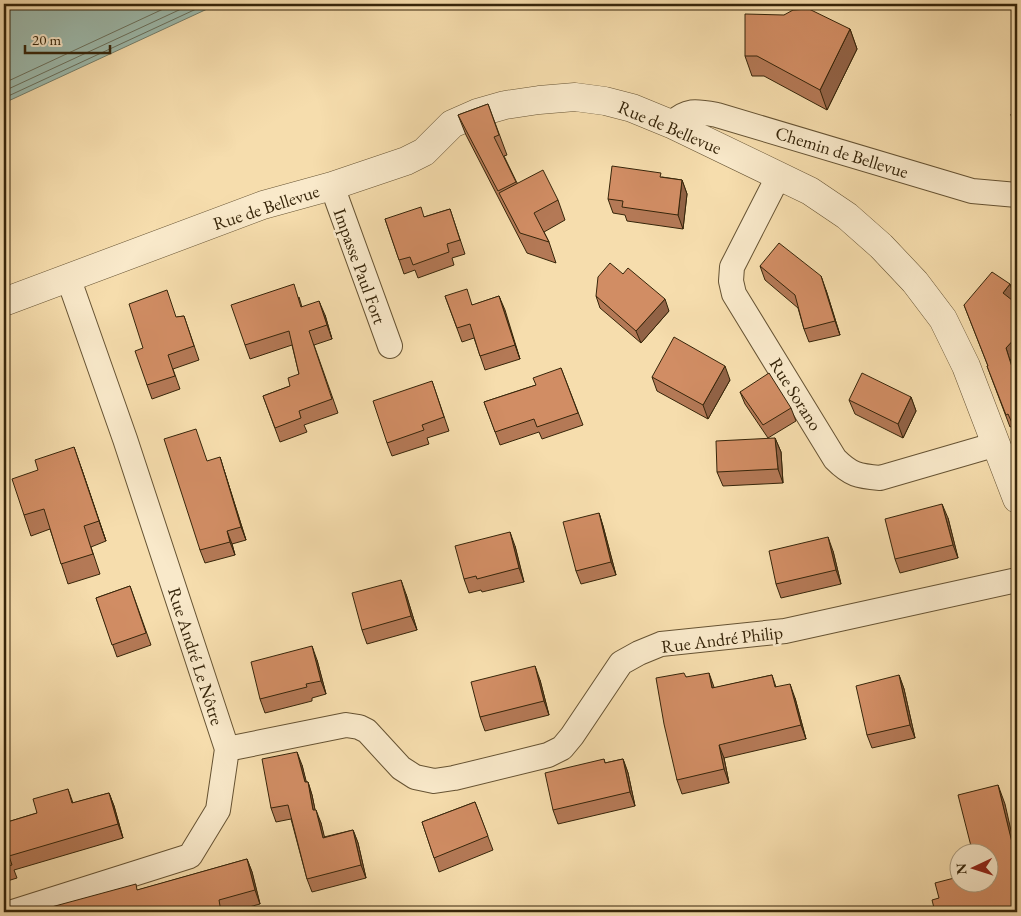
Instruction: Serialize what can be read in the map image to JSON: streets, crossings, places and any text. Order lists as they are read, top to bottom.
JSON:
{
  "streets": {
    "street": [
      "Rue de Bellevue",
      "Chemin de Bellevue",
      "Impasse Paul Fort",
      "Rue Sorano",
      "Rue André Philip",
      "Rue André Le Nôtre"
    ]
  },
  "crossings": [
    ["Rue de Bellevue", "Chemin de Bellevue"],
    ["Rue de Bellevue", "Impasse Paul Fort"],
    ["Rue de Bellevue", "Rue Sorano"],
    ["Rue de Bellevue", "Rue André Le Nôtre"],
    ["Rue André Philip", "Rue André Le Nôtre"]
  ],
  "scale_bar": "20 m",
  "north": "left"
}
